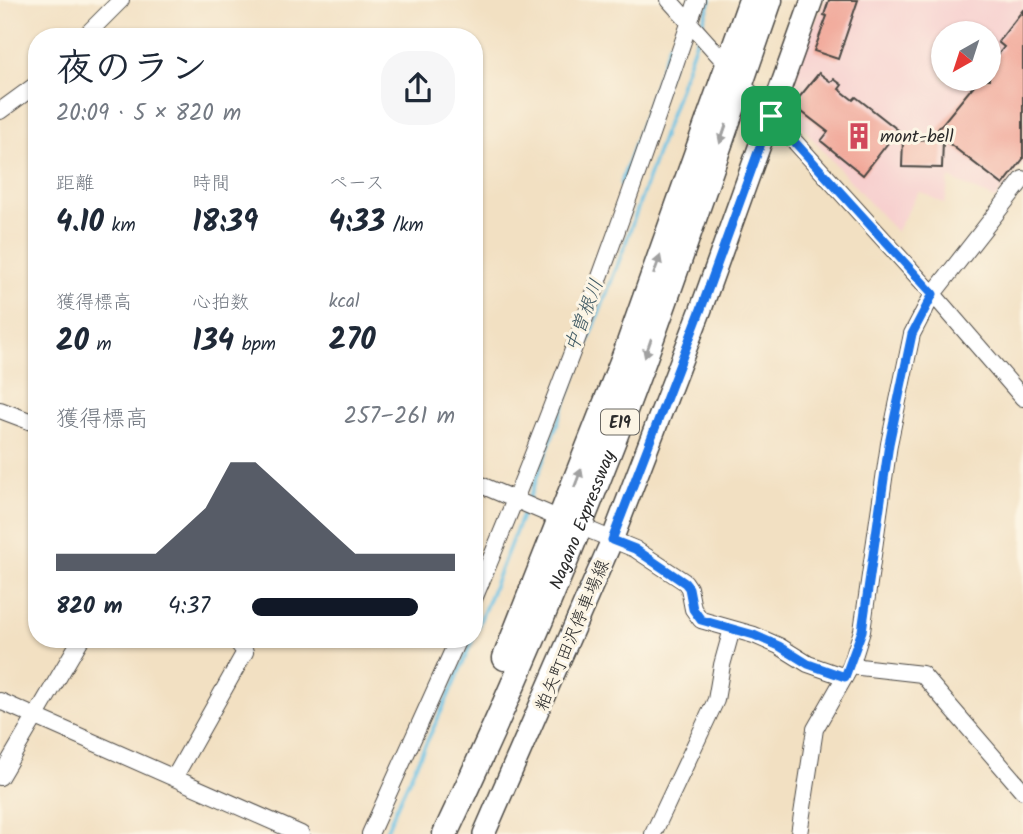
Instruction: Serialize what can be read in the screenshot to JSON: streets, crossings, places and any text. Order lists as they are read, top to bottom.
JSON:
{
  "streets": {
    "highway": ["E19", "Nagano Expressway"],
    "main road": ["粕矢町田沢停車場線"]
  },
  "water": ["中曽根川"],
  "places": {
    "building": ["mont-bell"]
  },
  "north": "bottom left",
  "page": {
    "heading": ["夜のラン", "20:09 · 5 × 820 m"],
    "stats": [
      ["距離", "4.10 km"],
      ["時間", "18:39"],
      ["ペース", "4:33 /km"],
      ["獲得標高", "20 m"],
      ["心拍数", "134 bpm"],
      ["kcal", "270"]
    ],
    "chart": ["獲得標高", "257–261 m"],
    "list": [
      {
        "name": "820 m",
        "note": "4:37"
      }
    ]
  }
}
